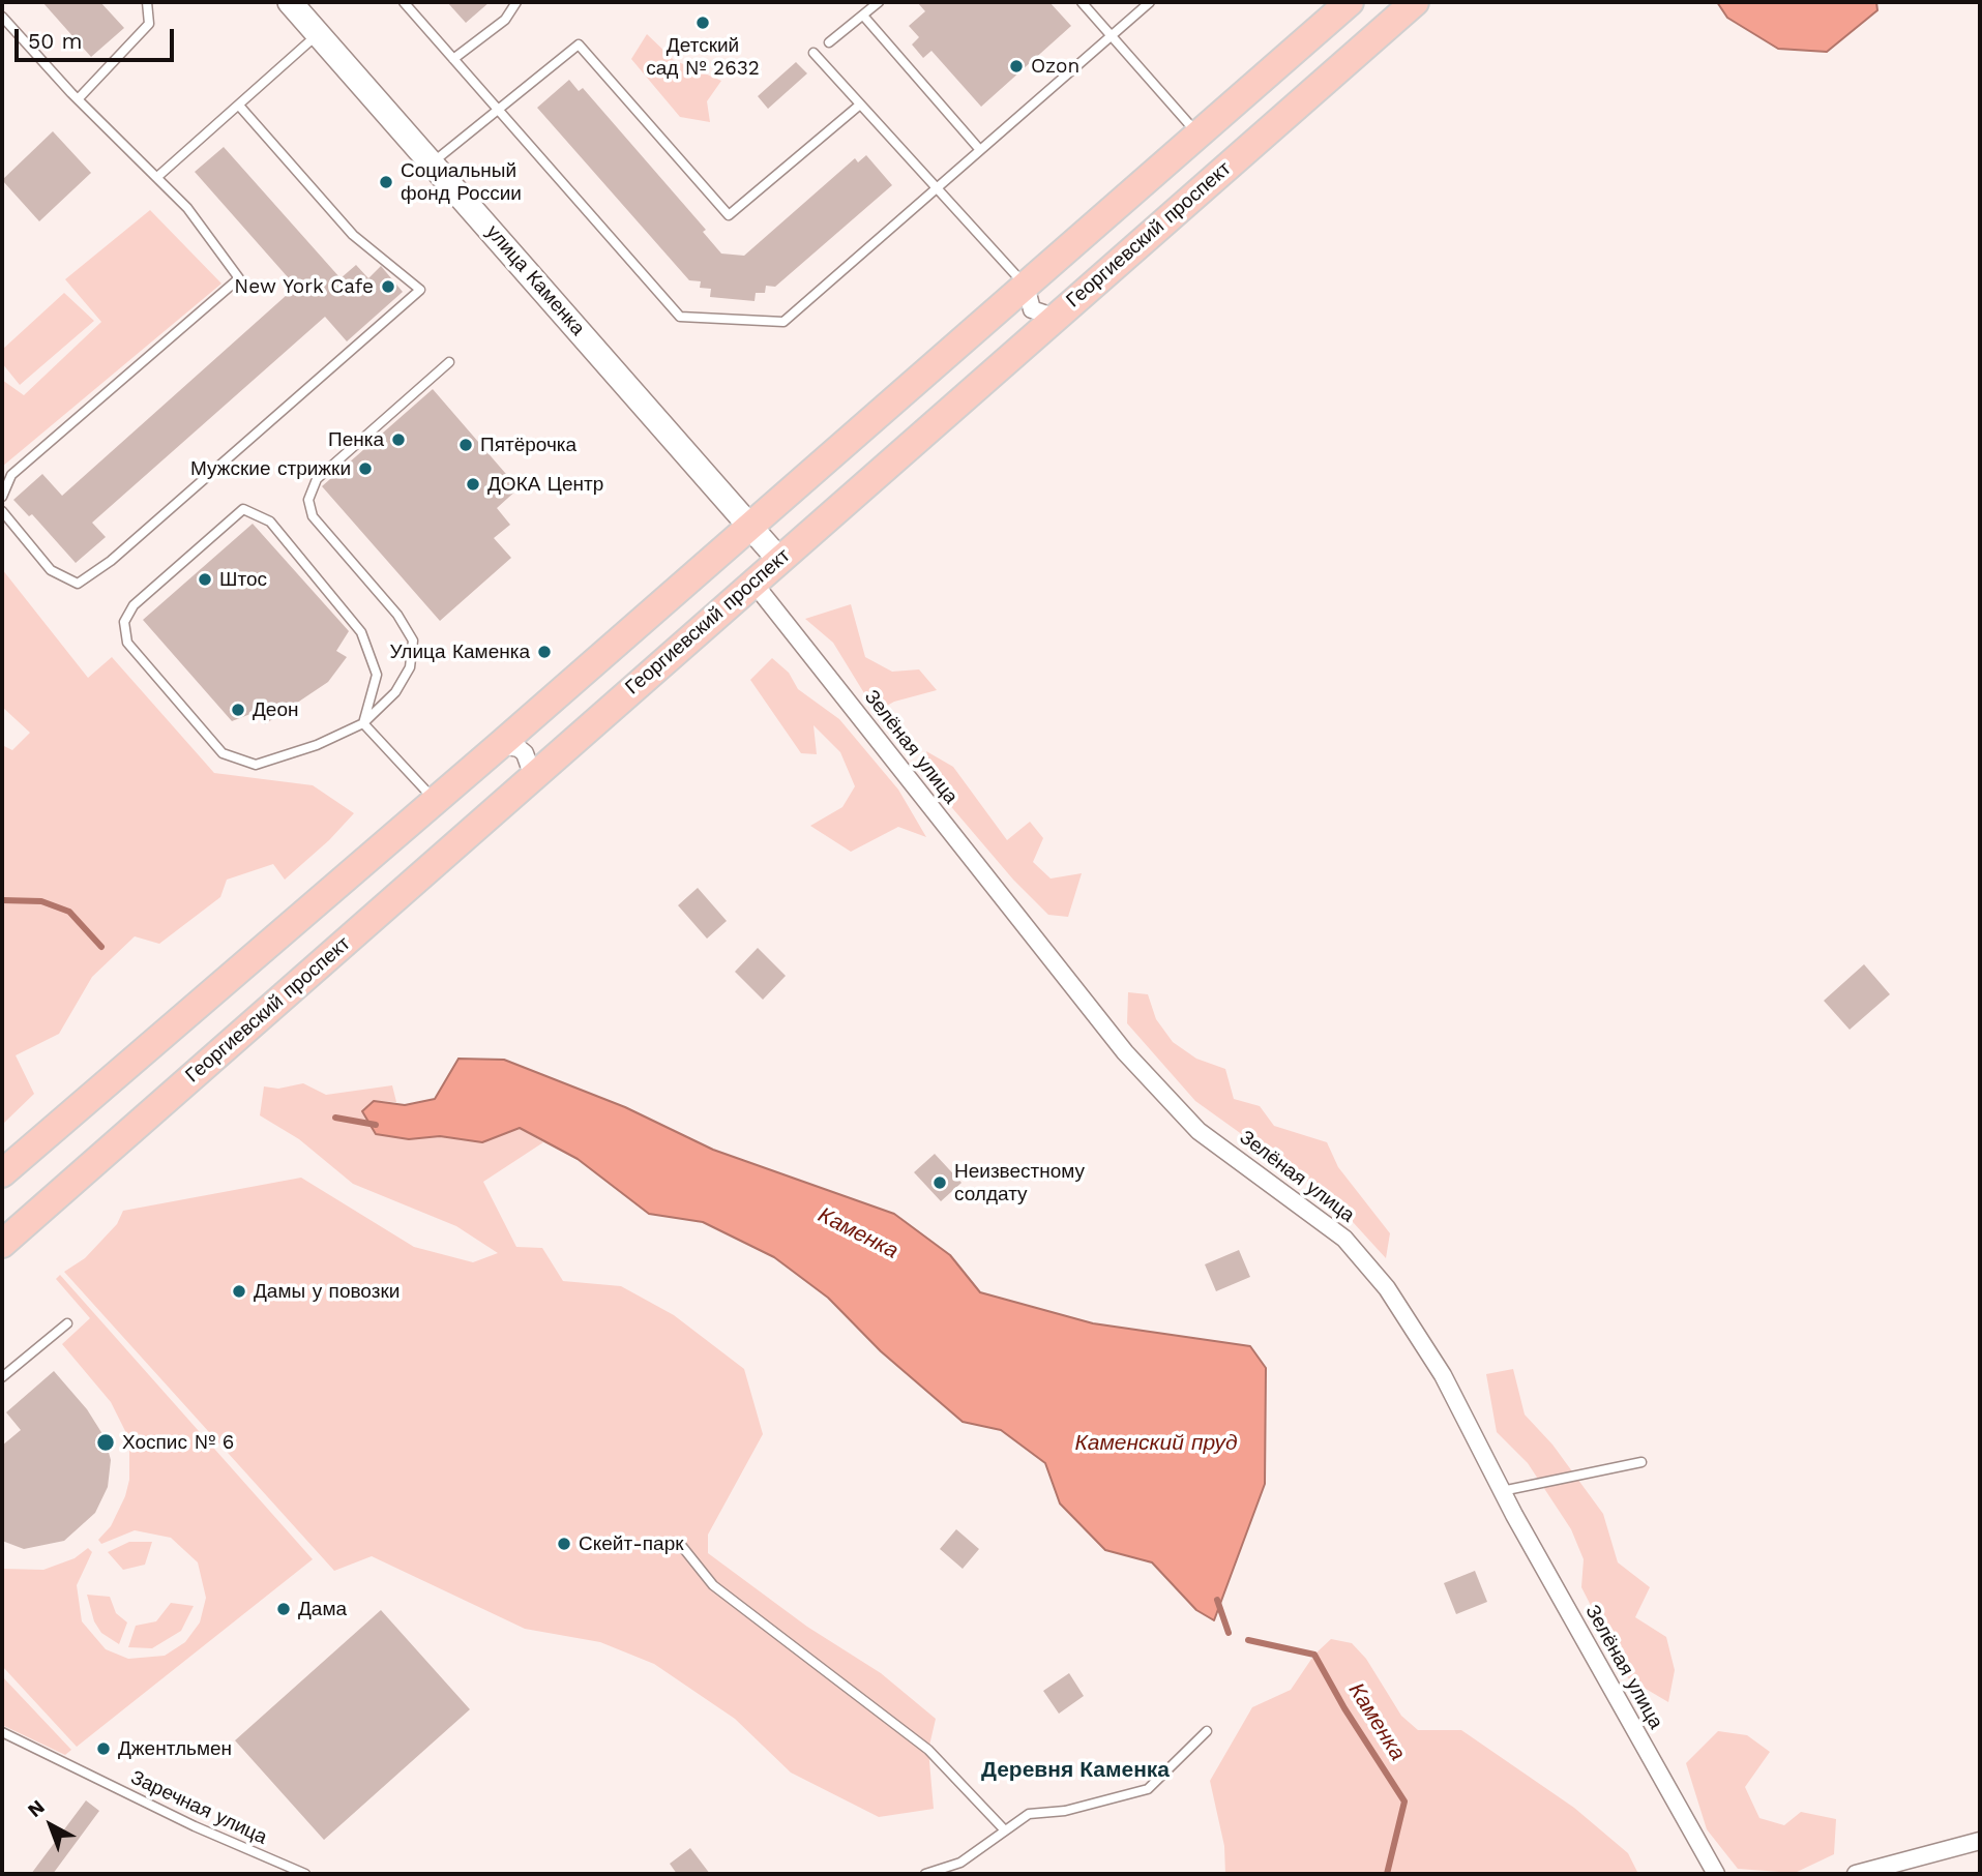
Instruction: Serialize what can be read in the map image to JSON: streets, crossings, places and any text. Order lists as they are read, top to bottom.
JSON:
{
  "streets": {
    "main road": ["Георгиевский проспект", "улица Каменка"],
    "street": ["Зелёная улица"],
    "lane": ["Заречная улица"]
  },
  "crossings": [
    ["Георгиевский проспект", "улица Каменка"],
    ["Георгиевский проспект", "Зелёная улица"]
  ],
  "districts": ["Деревня Каменка"],
  "water": ["Каменка", "Каменский пруд"],
  "places": [
    "Детский сад № 2632",
    "Ozon",
    "Социальный фонд России",
    "New York Cafe",
    "Пенка",
    "Пятёрочка",
    "Мужские стрижки",
    "ДОКА Центр",
    "Штос",
    "Улица Каменка",
    "Деон",
    "Неизвестному солдату",
    "Дамы у повозки",
    "Хоспис № 6",
    "Скейт-парк",
    "Дама",
    "Джентльмен"
  ],
  "scale_bar": "50 m",
  "north": "top left"
}
